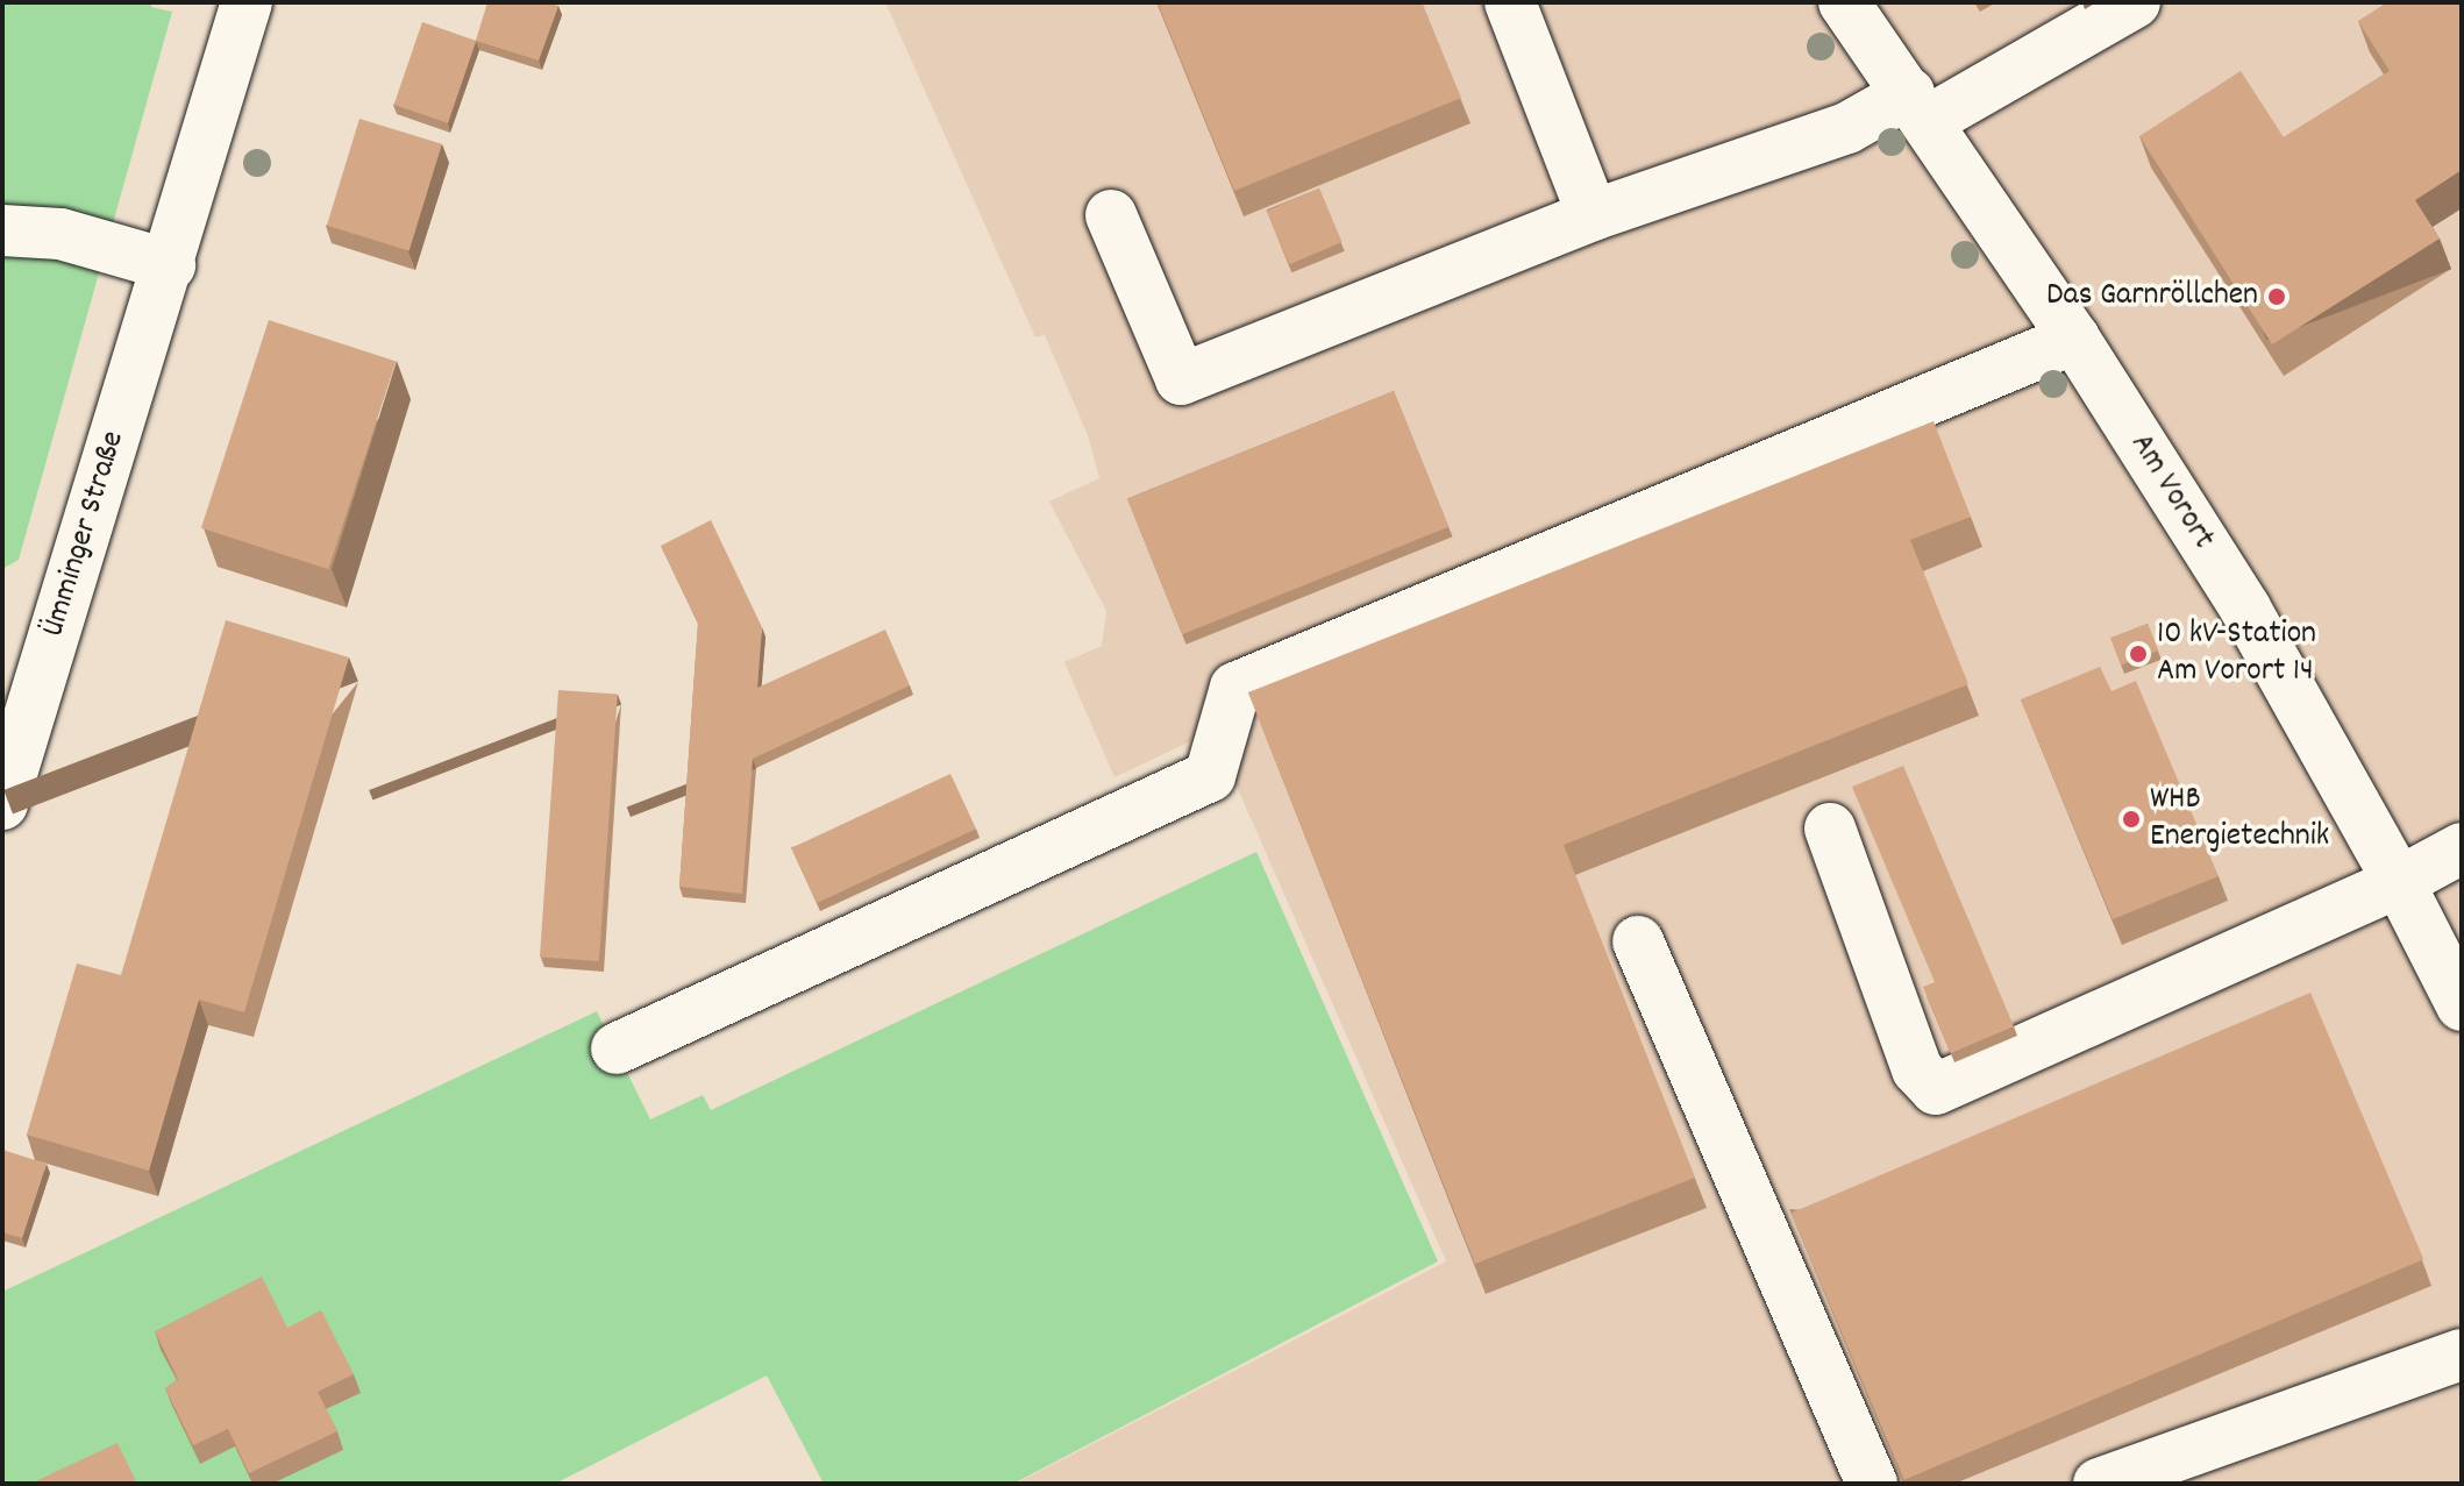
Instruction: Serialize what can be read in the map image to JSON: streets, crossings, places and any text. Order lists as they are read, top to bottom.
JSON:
{
  "streets": {
    "street": ["Am Vorort", "Ümminger Straße"]
  },
  "places": ["Das Garnröllchen", "10 kV-Station Am Vorort 14", "WHB Energietechnik"]
}
